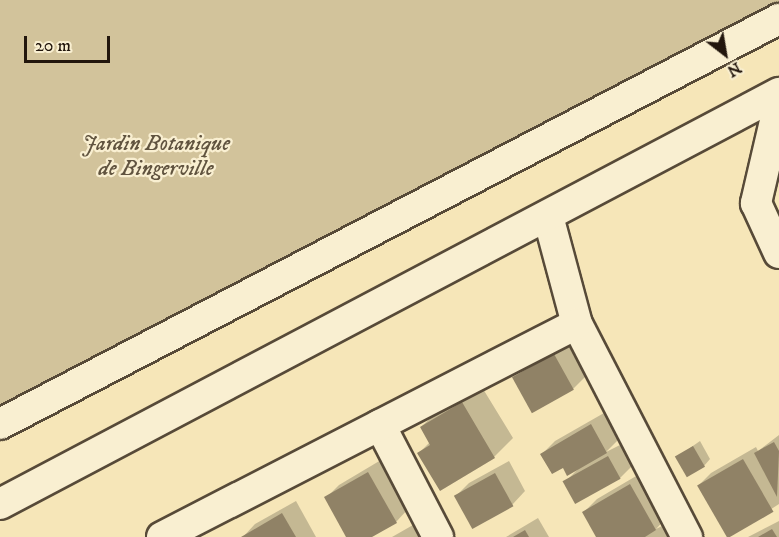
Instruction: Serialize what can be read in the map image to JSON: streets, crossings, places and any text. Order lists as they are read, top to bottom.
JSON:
{
  "parks": ["Jardin Botanique de Bingerville"],
  "scale_bar": "20 m",
  "north": "bottom right"
}
